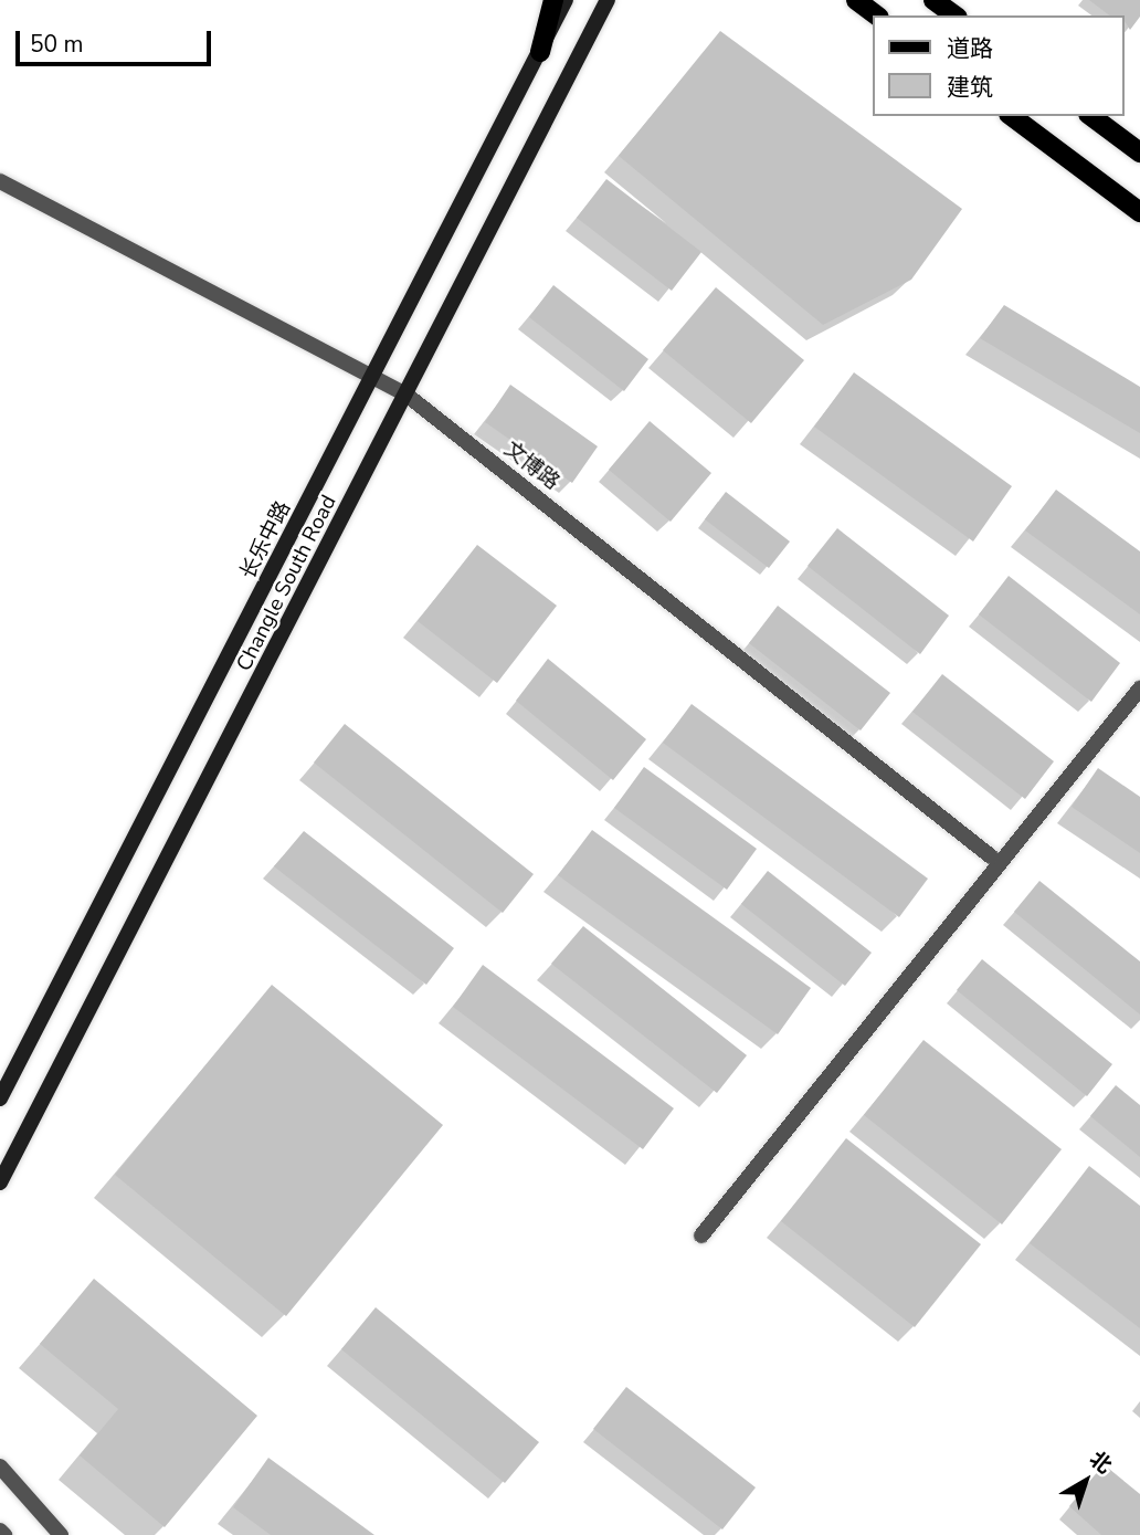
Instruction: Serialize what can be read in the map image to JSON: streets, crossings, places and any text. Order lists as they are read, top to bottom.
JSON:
{
  "streets": {
    "main road": ["长乐中路", "Changle South Road"],
    "street": ["文博路"]
  },
  "crossings": [
    ["文博路", "长乐中路"],
    ["文博路", "Changle South Road"]
  ],
  "legend": ["道路", "建筑"],
  "scale_bar": "50 m",
  "north": "top right"
}
